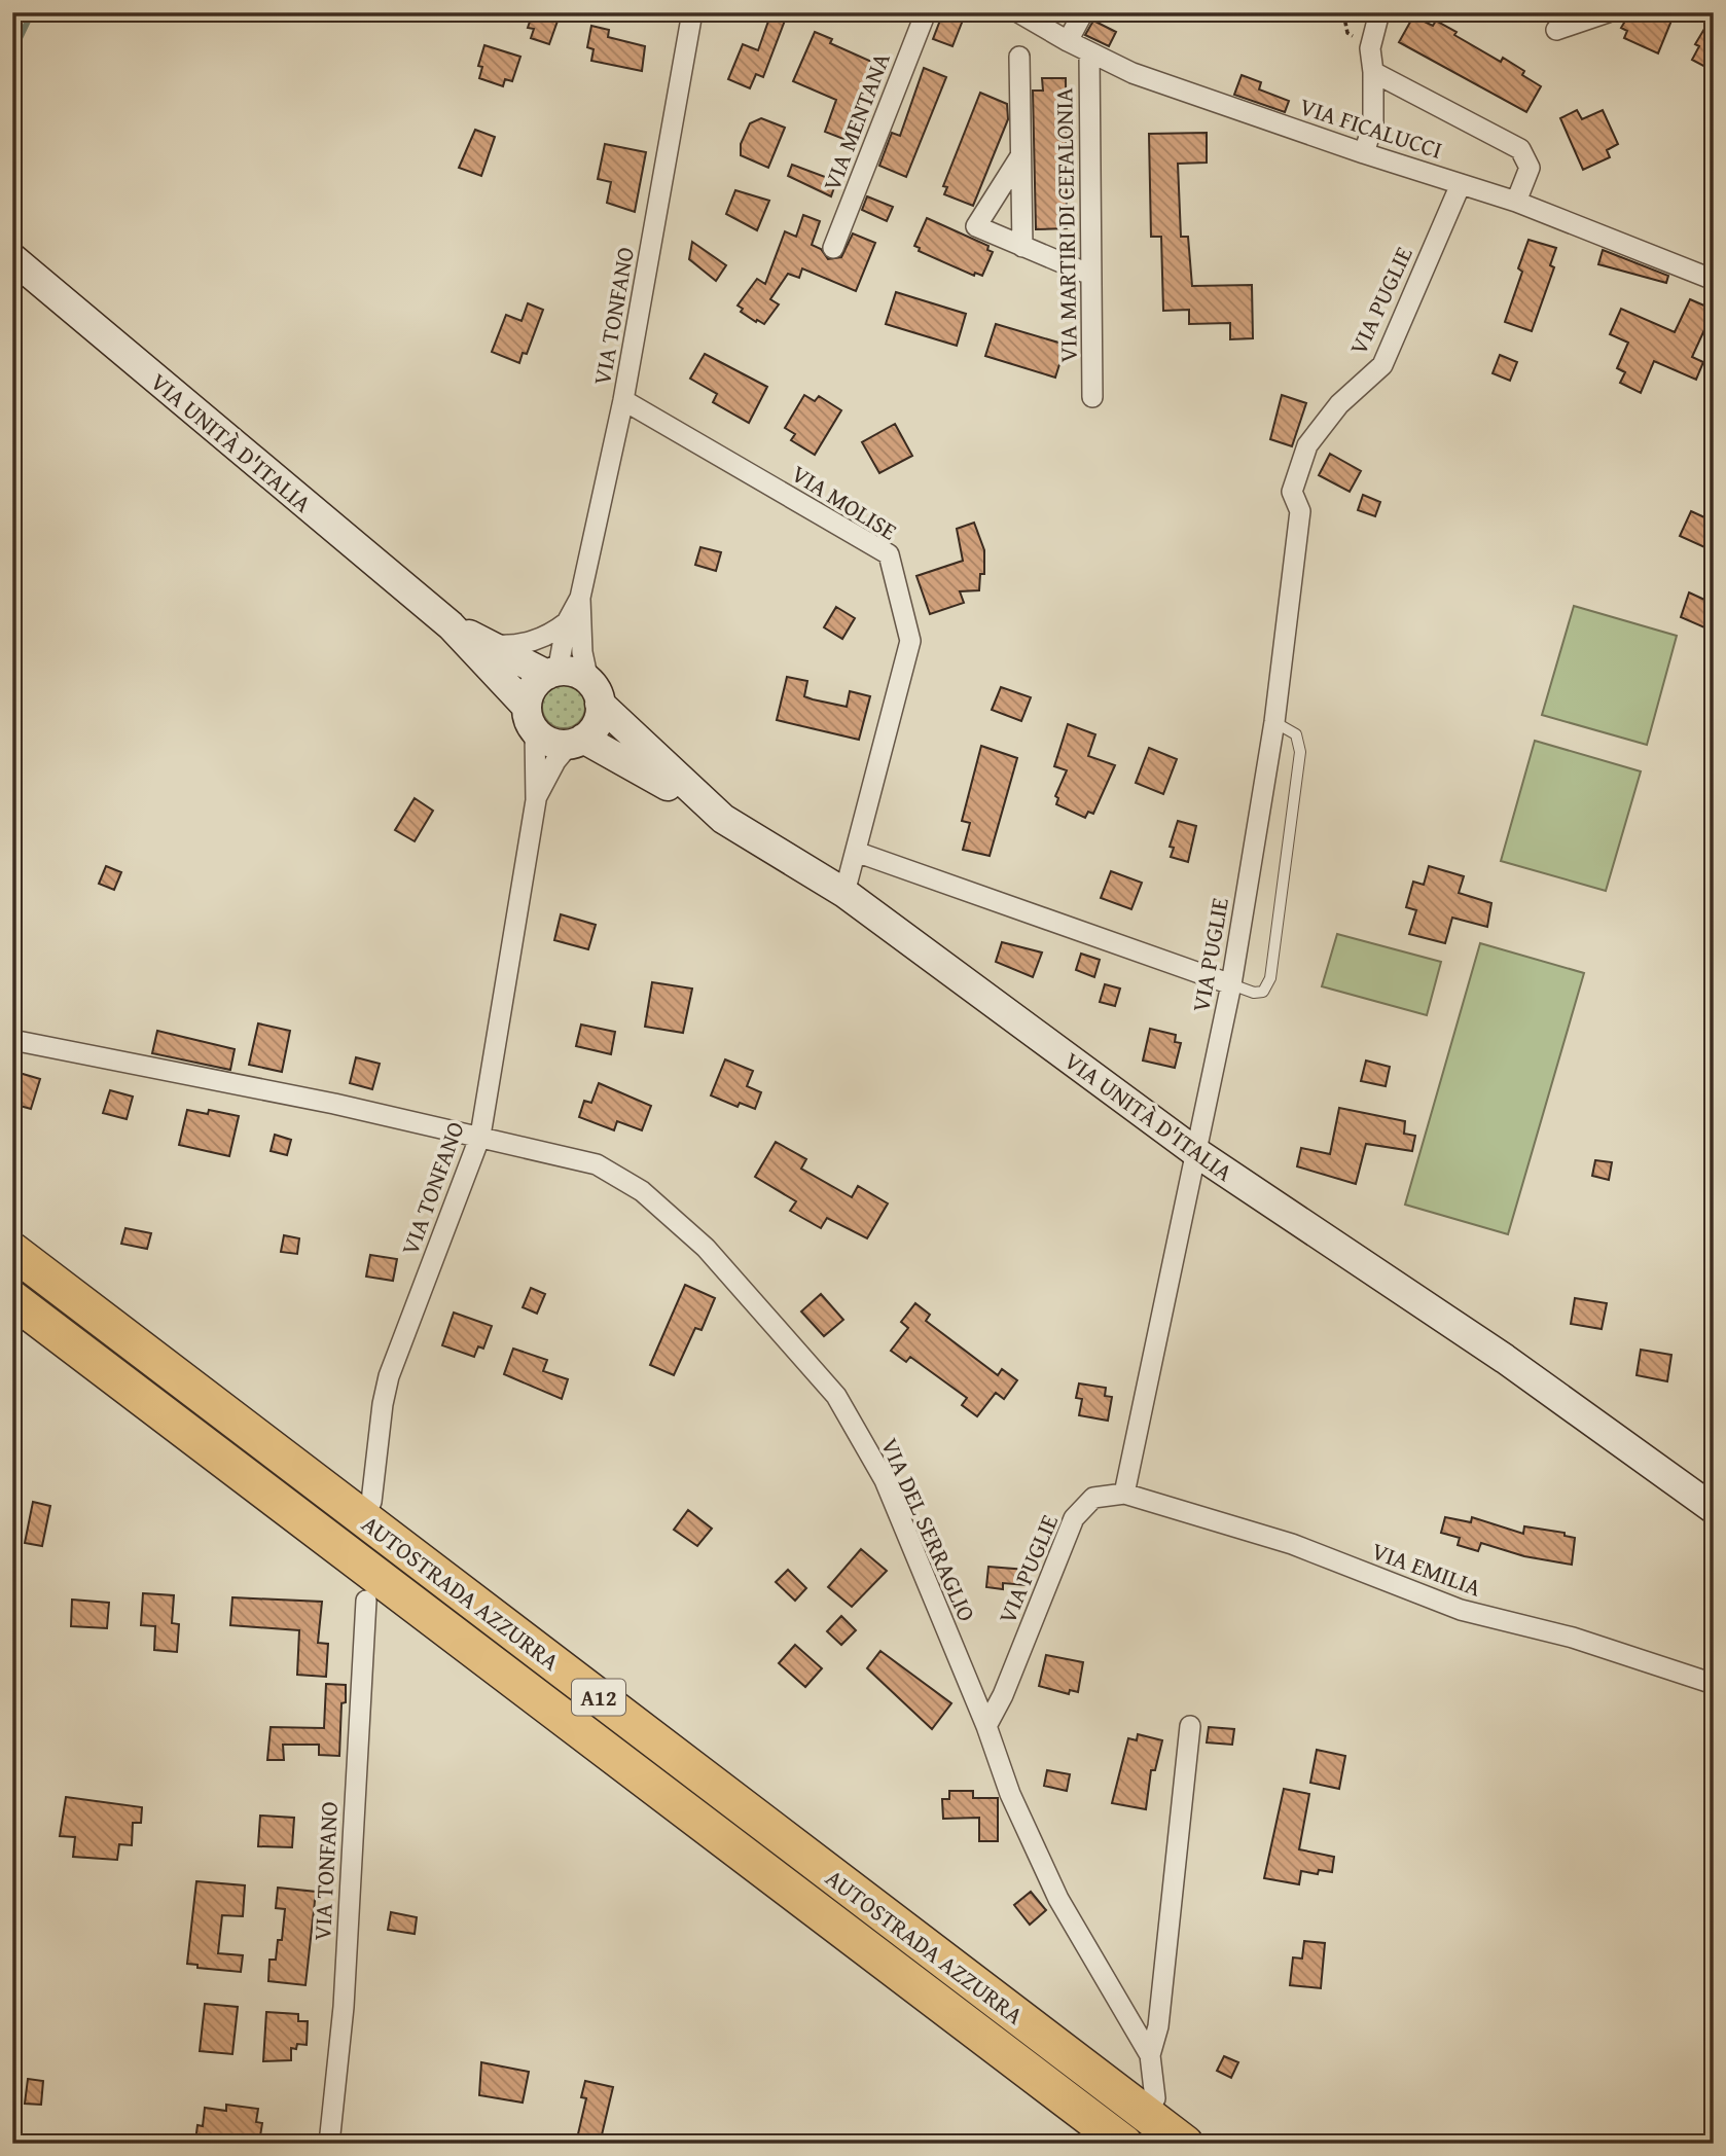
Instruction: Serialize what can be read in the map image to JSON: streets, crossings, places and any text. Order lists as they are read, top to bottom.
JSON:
{
  "streets": {
    "highway": ["AUTOSTRADA AZZURRA", "A12"],
    "main road": ["VIA UNITÀ D'ITALIA"],
    "street": [
      "VIA MENTANA",
      "VIA FICALUCCI",
      "VIA MARTIRI DI CEFALONIA",
      "VIA PUGLIE",
      "VIA TONFANO",
      "VIA MOLISE",
      "VIA DEL SERRAGLIO",
      "VIA EMILIA"
    ]
  },
  "crossings": [
    ["VIA FICALUCCI", "VIA MARTIRI DI CEFALONIA"],
    ["VIA FICALUCCI", "VIA PUGLIE"],
    ["VIA PUGLIE", "VIA UNITÀ D'ITALIA"],
    ["VIA PUGLIE", "VIA DEL SERRAGLIO"],
    ["VIA PUGLIE", "VIA EMILIA"],
    ["VIA TONFANO", "VIA UNITÀ D'ITALIA"],
    ["VIA TONFANO", "VIA MOLISE"],
    ["VIA TONFANO", "VIA DEL SERRAGLIO"],
    ["VIA UNITÀ D'ITALIA", "VIA MOLISE"]
  ]
}
